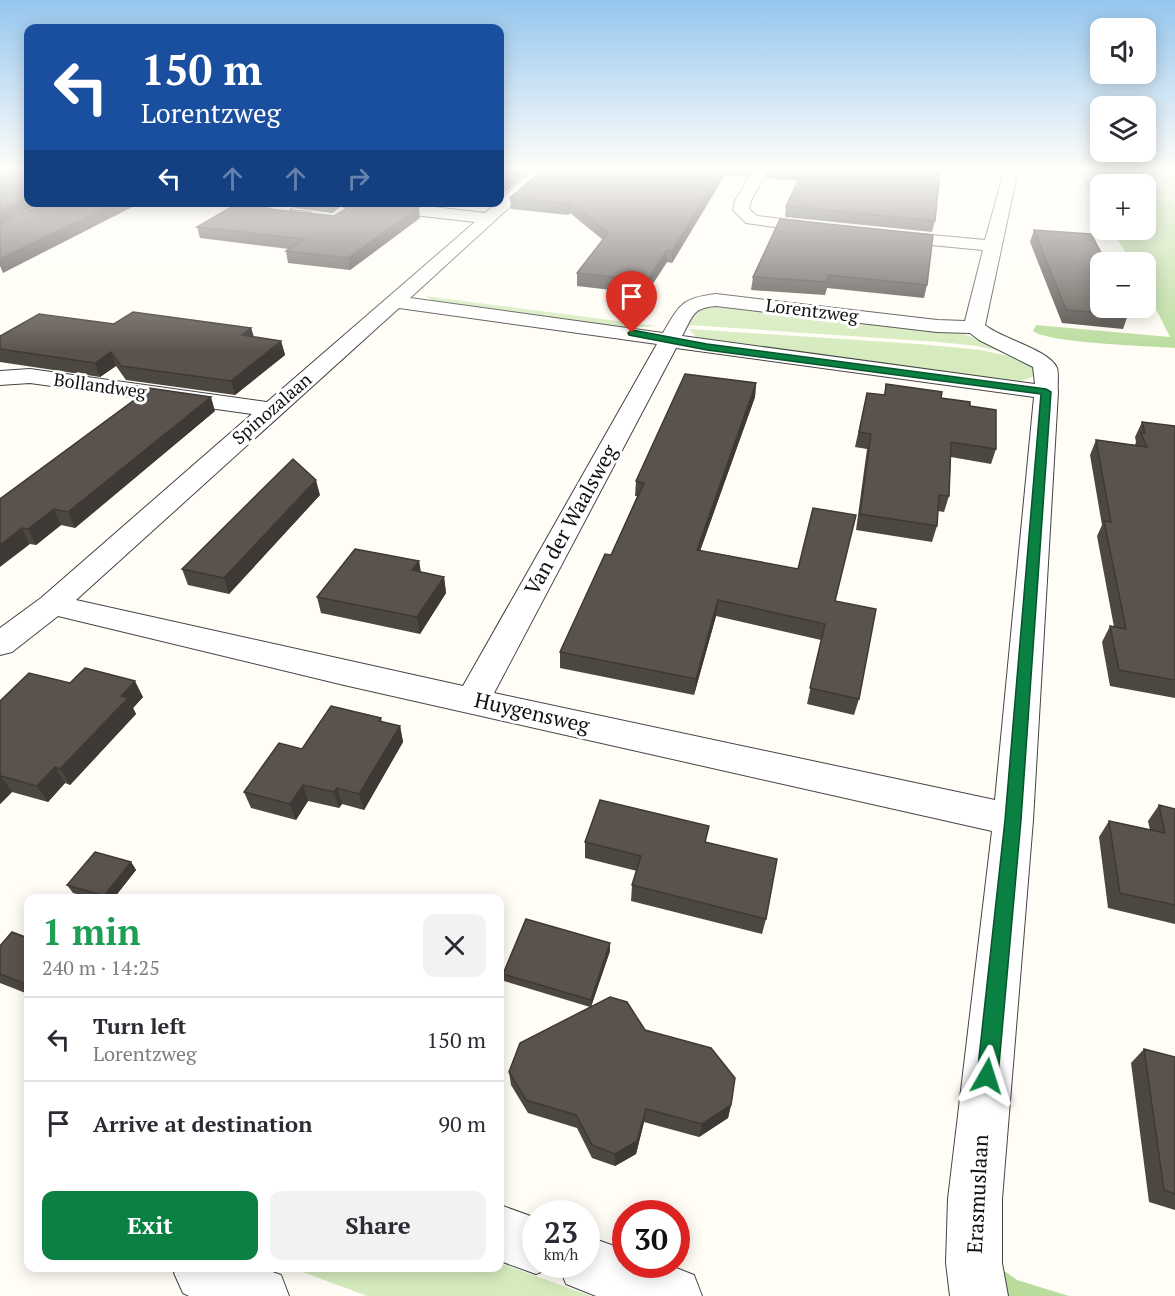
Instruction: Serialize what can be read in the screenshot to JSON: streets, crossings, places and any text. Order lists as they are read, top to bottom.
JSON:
{
  "streets": {
    "street": [
      "Lorentzweg",
      "Bollandweg",
      "Spinozalaan",
      "Van der Waalsweg",
      "Huygensweg",
      "Erasmuslaan"
    ]
  },
  "crossings": [
    ["Lorentzweg", "Van der Waalsweg"],
    ["Lorentzweg", "Erasmuslaan"],
    ["Bollandweg", "Spinozalaan"],
    ["Spinozalaan", "Huygensweg"],
    ["Van der Waalsweg", "Huygensweg"],
    ["Huygensweg", "Erasmuslaan"]
  ],
  "page": {
    "map_buttons": ["+", "−"],
    "turn": ["150 m", "Lorentzweg"],
    "heading": ["1 min", "240 m · 14:25"],
    "list": [
      {
        "name": "Turn left",
        "note": "Lorentzweg",
        "value": "150 m"
      },
      {
        "name": "Arrive at destination",
        "value": "90 m"
      }
    ],
    "buttons": ["Exit", "Share"],
    "speed": "23 km/h",
    "limit": "30"
  }
}
